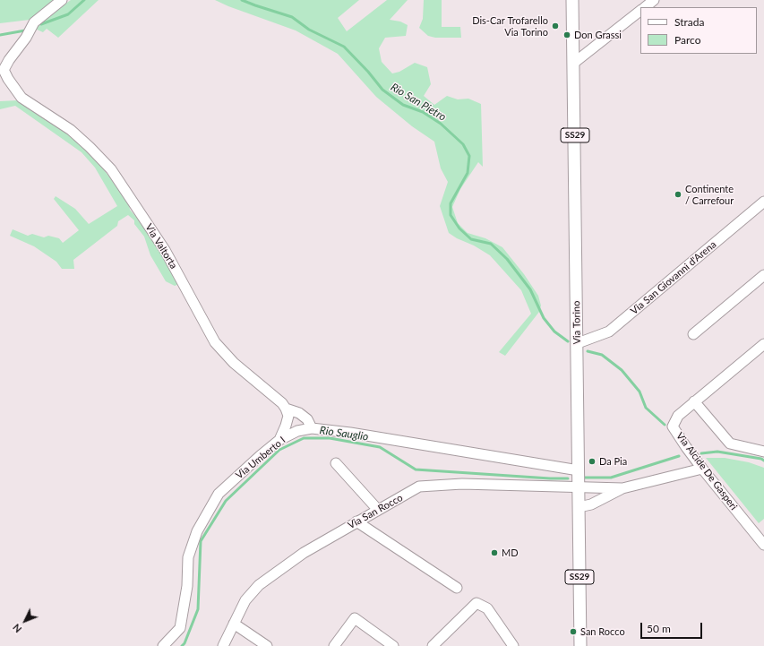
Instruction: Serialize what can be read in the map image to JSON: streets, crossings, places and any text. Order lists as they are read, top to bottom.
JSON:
{
  "streets": {
    "main road": ["SS29", "Via Torino"],
    "street": [
      "Via Valtorta",
      "Via San Giovanni d'Arena",
      "Via Umberto I",
      "Via Alcide De Gasperi",
      "Via San Rocco"
    ]
  },
  "crossings": [
    ["Via Valtorta", "Via Umberto I"],
    ["Via San Giovanni d'Arena", "Via Torino"],
    ["Via Torino", "Via Umberto I"],
    ["Via Torino", "Via San Rocco"]
  ],
  "water": ["Rio San Pietro", "Rio Sauglio"],
  "places": [
    "Dis-Car Trofarello Via Torino",
    "Don Grassi",
    "Continente / Carrefour",
    "Da Pia",
    "MD",
    "San Rocco"
  ],
  "legend": ["Strada", "Parco"],
  "scale_bar": "50 m",
  "north": "bottom left"
}
